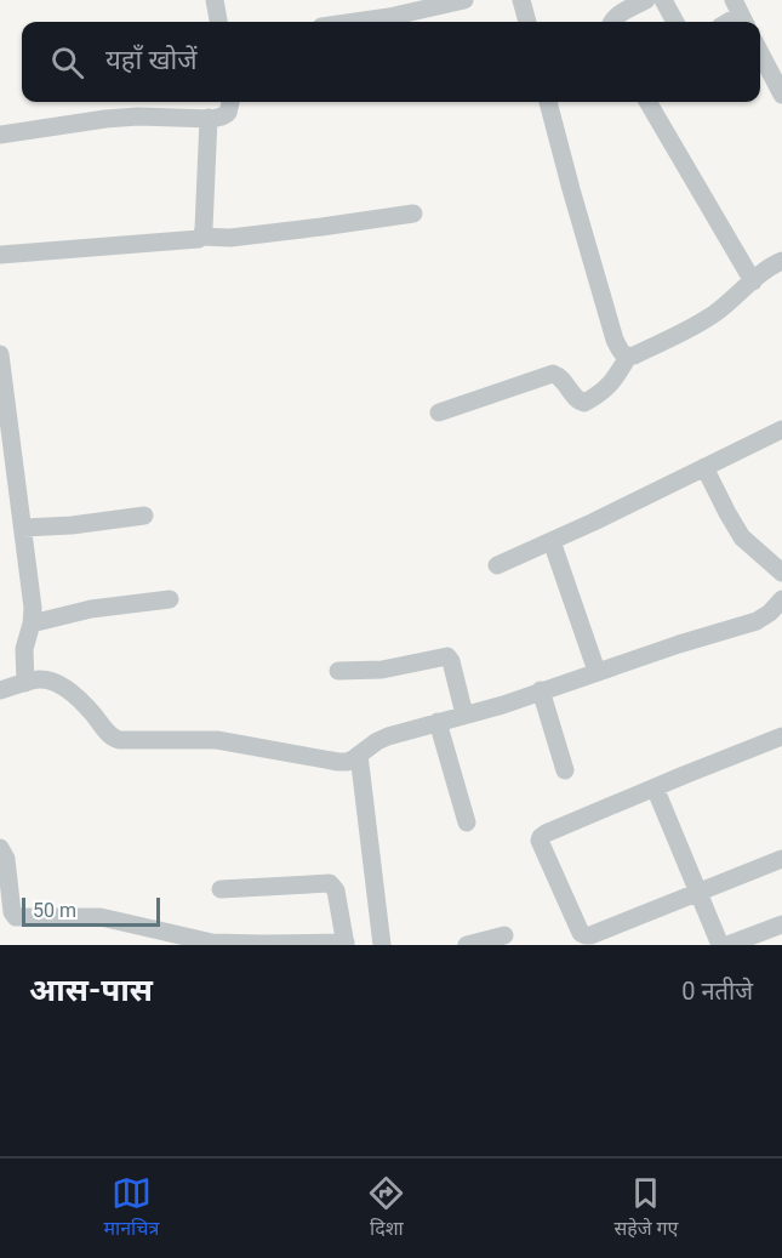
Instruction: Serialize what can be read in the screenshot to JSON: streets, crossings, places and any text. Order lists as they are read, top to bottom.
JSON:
{
  "scale_bar": "50 m",
  "page": {
    "search": "यहाँ खोजें",
    "scale": "50 m",
    "heading": ["आस-पास", "0 नतीजे"],
    "nav": ["मानचित्र", "दिशा", "सहेजे गए"]
  }
}
